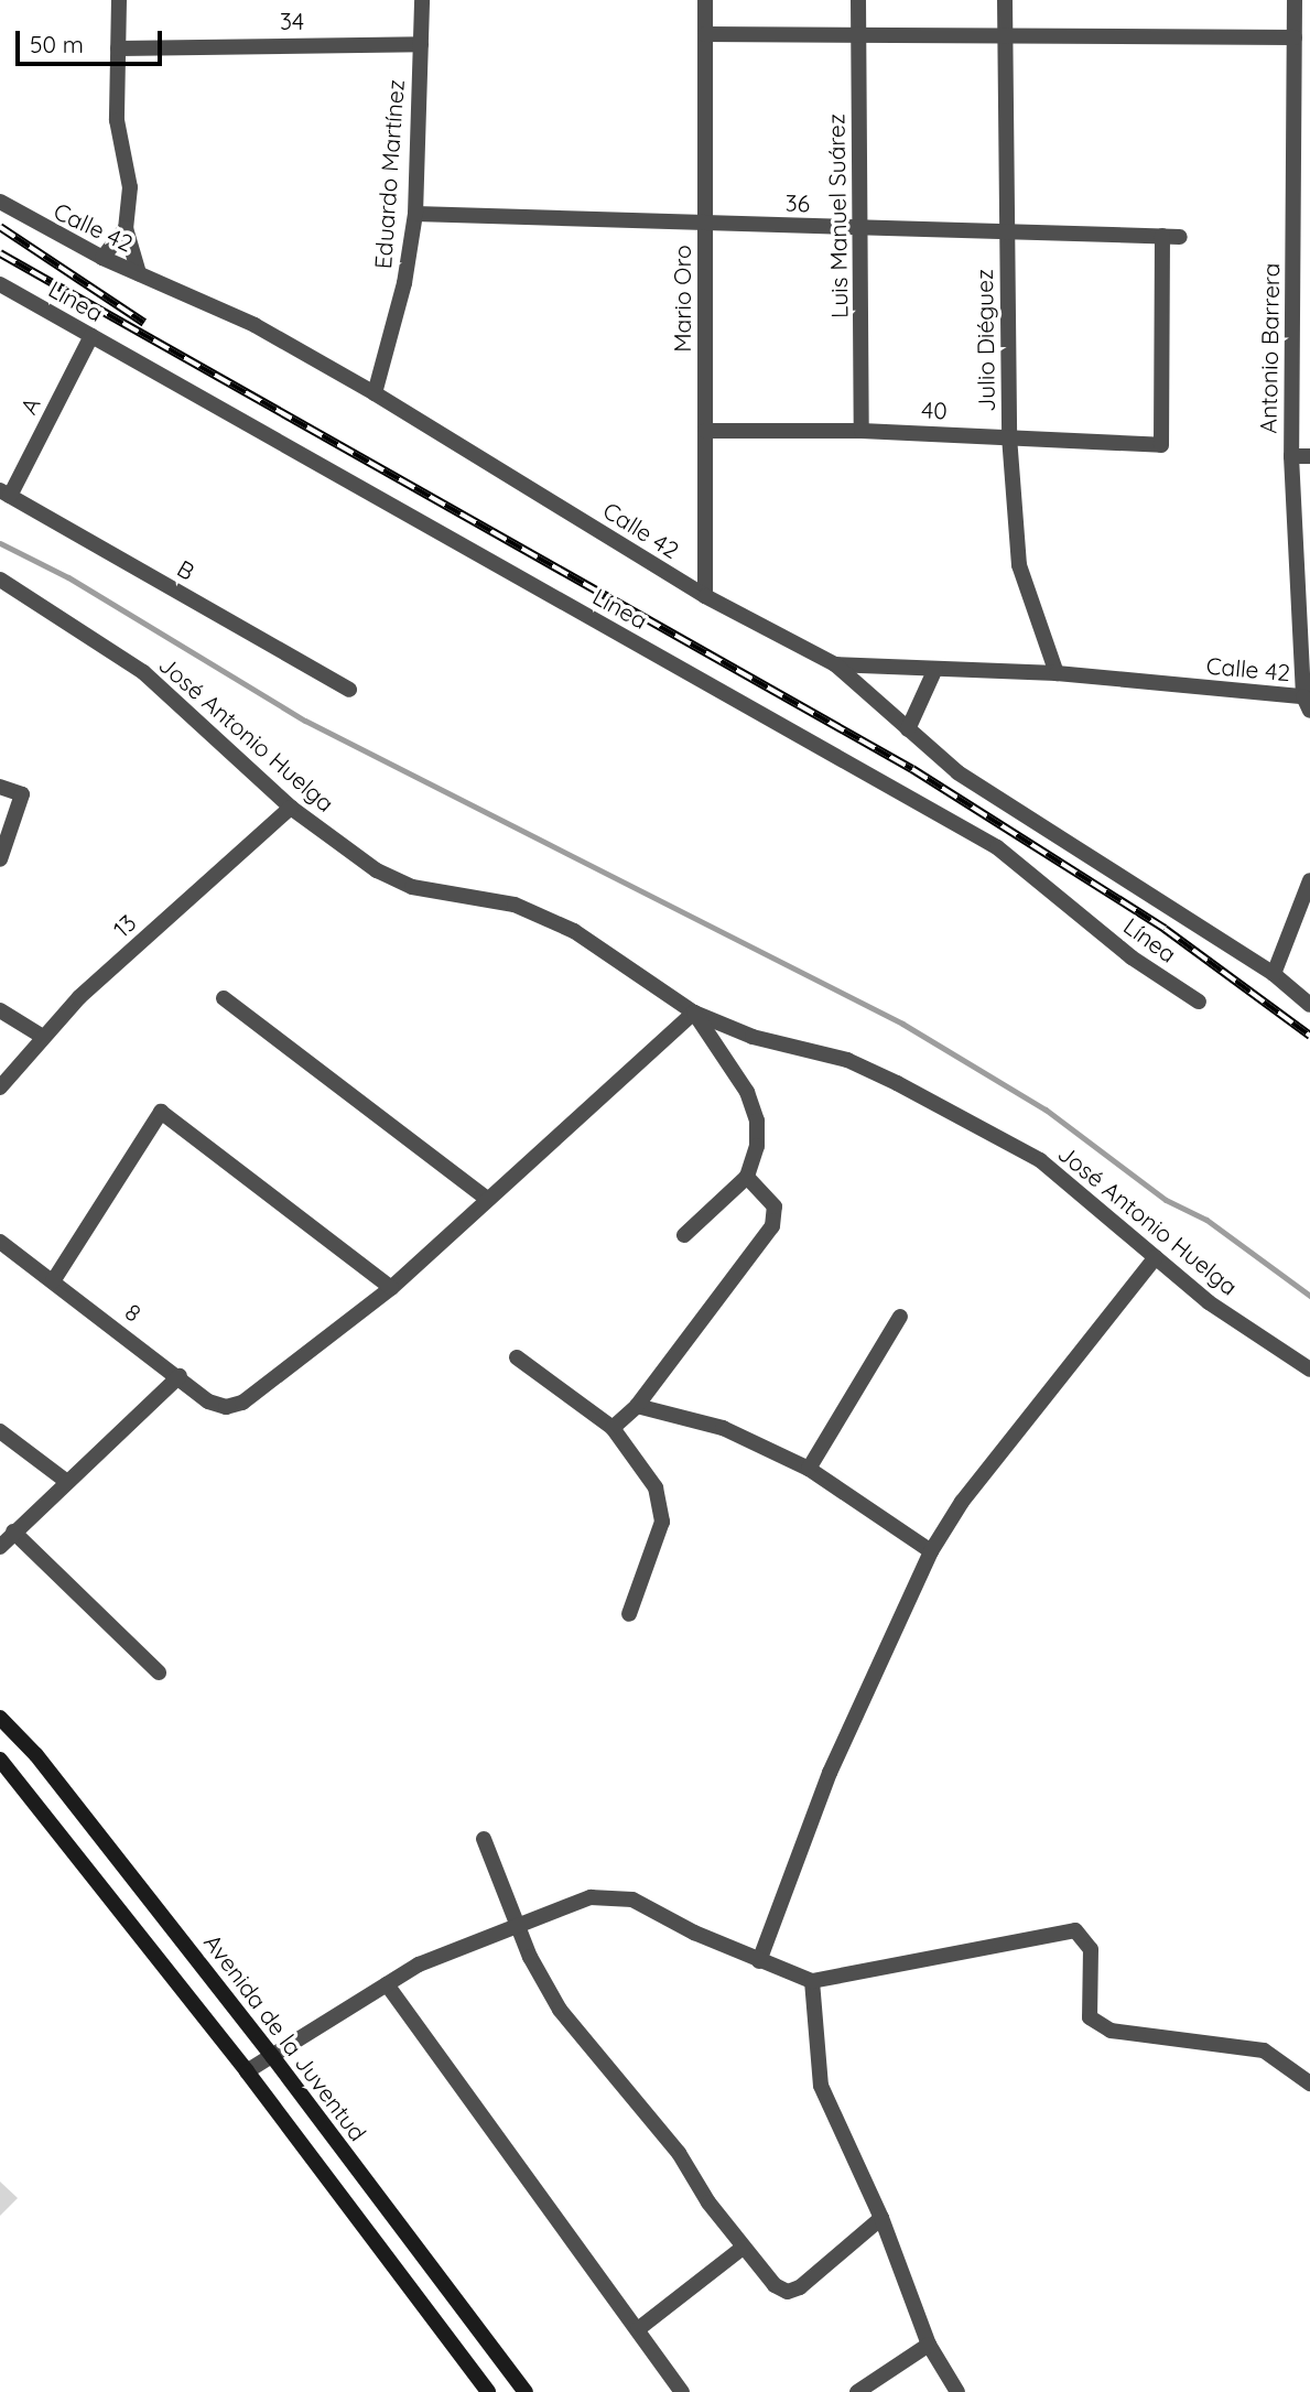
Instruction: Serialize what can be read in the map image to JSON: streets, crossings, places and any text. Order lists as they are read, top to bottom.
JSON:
{
  "streets": {
    "main road": ["Avenida de la Juventud"],
    "street": [
      "34",
      "Eduardo Martínez",
      "36",
      "Luis Manuel Suárez",
      "Calle 42",
      "Mario Oro",
      "Línea",
      "Julio Diéguez",
      "Antonio Barrera",
      "A",
      "40",
      "B",
      "José Antonio Huelga",
      "13",
      "8"
    ]
  },
  "crossings": [
    ["34", "Eduardo Martínez"],
    ["Eduardo Martínez", "36"],
    ["Eduardo Martínez", "Calle 42"],
    ["36", "Luis Manuel Suárez"],
    ["36", "Mario Oro"],
    ["36", "Julio Diéguez"],
    ["36", "40"],
    ["Luis Manuel Suárez", "40"],
    ["Calle 42", "Mario Oro"],
    ["Calle 42", "Línea"],
    ["Calle 42", "Julio Diéguez"],
    ["Calle 42", "Antonio Barrera"],
    ["Mario Oro", "40"],
    ["Línea", "A"],
    ["Julio Diéguez", "40"],
    ["A", "B"],
    ["José Antonio Huelga", "13"]
  ],
  "scale_bar": "50 m"
}
